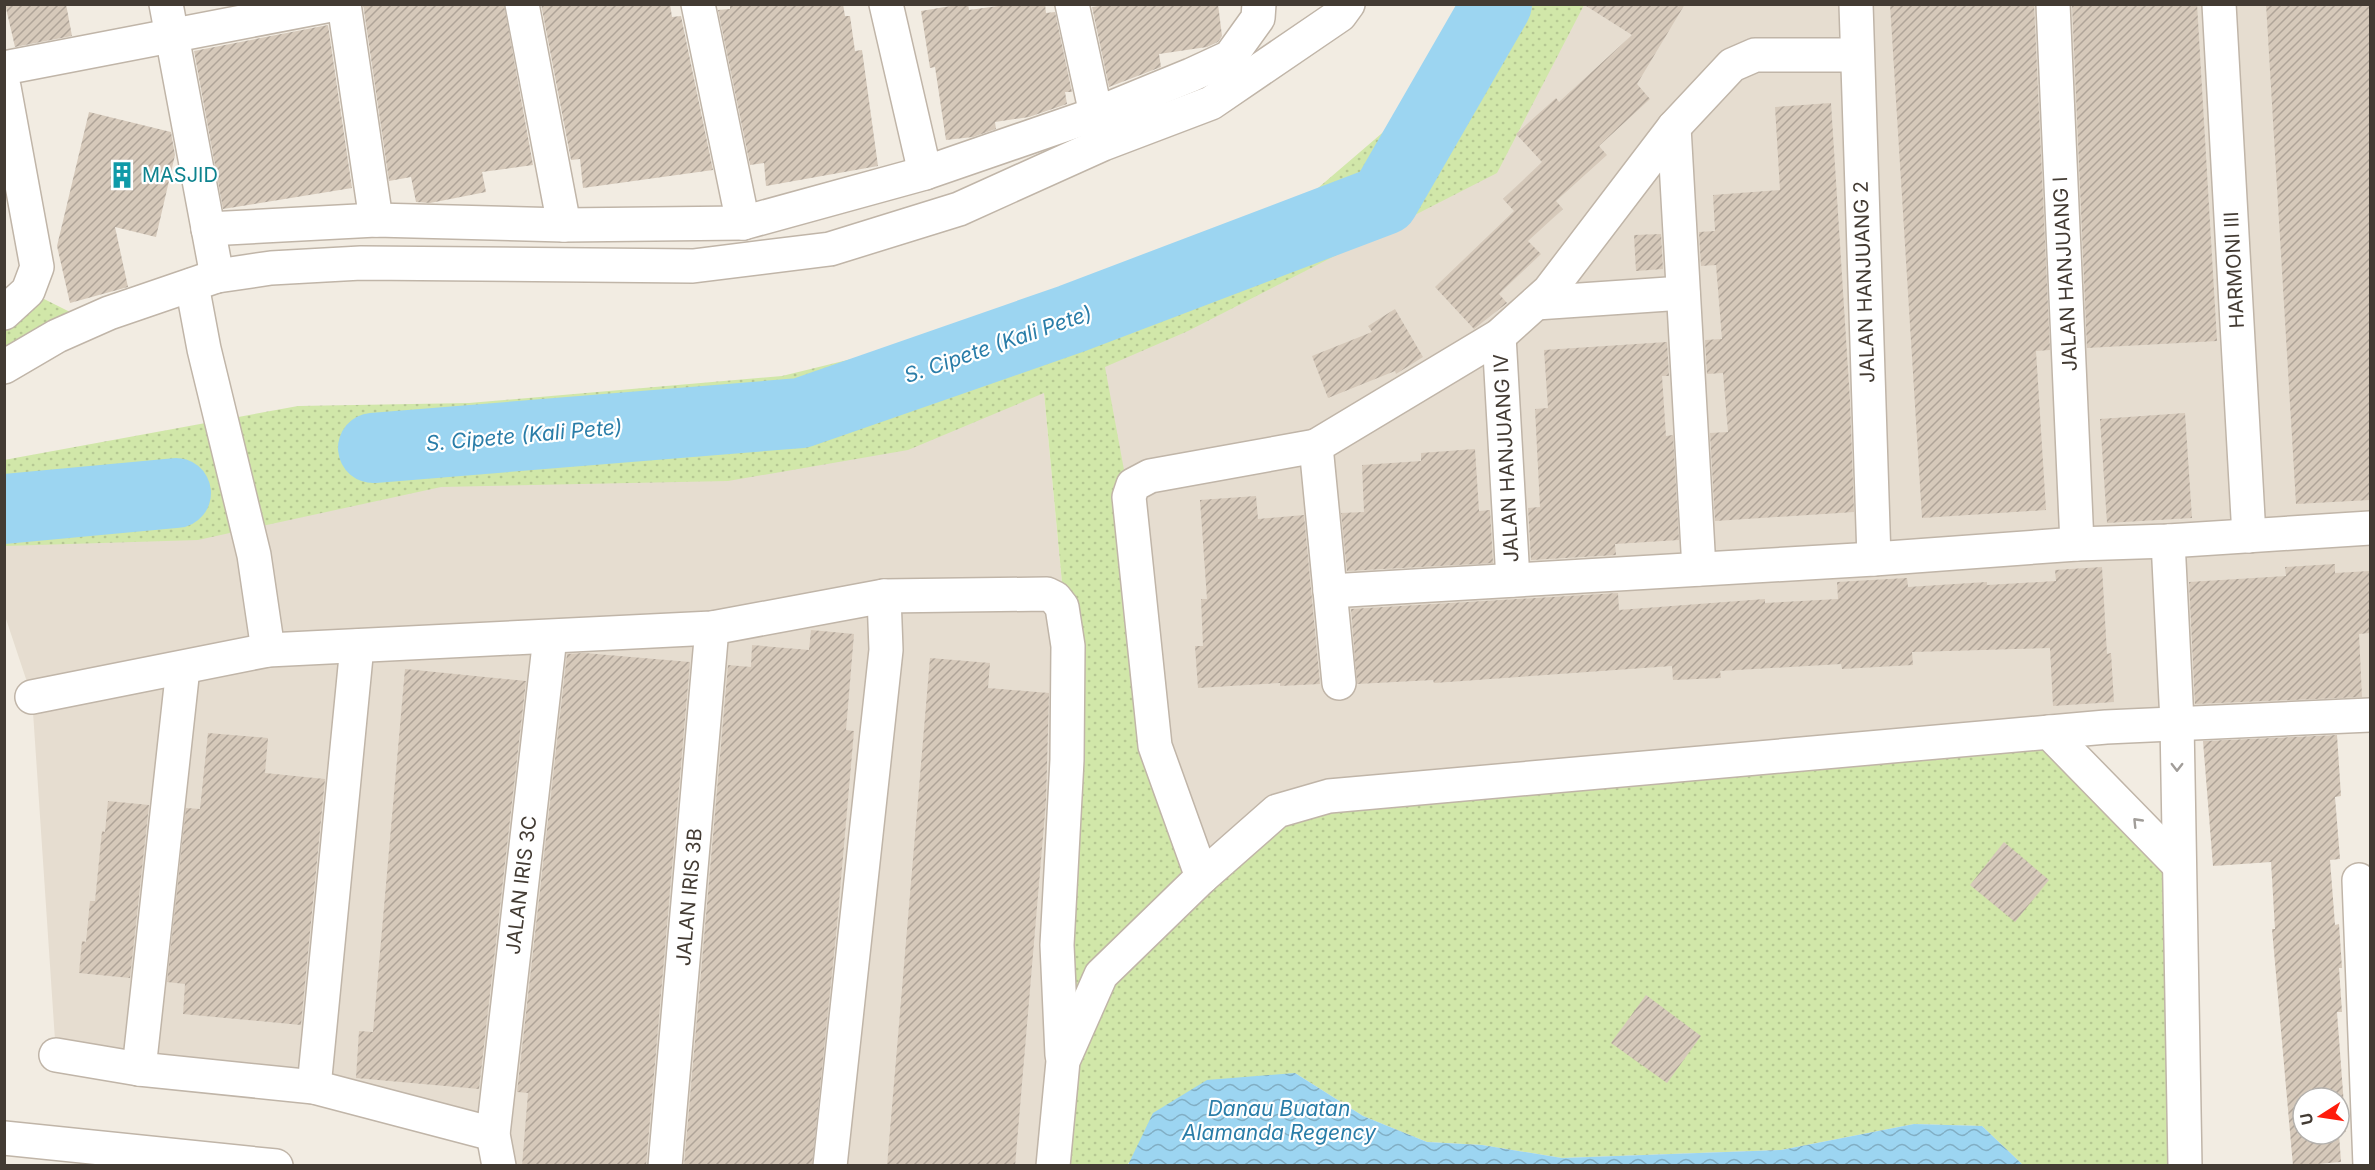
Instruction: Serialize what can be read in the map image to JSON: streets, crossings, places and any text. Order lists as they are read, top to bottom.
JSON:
{
  "streets": {
    "street": [
      "HARMONI III",
      "JALAN HANJUANG I",
      "JALAN HANJUANG 2",
      "JALAN HANJUANG IV",
      "JALAN IRIS 3C",
      "JALAN IRIS 3B"
    ]
  },
  "water": ["S. Cipete (Kali Pete)", "Danau Buatan Alamanda Regency"],
  "places": {
    "building": ["MASJID"]
  },
  "north": "left"
}
